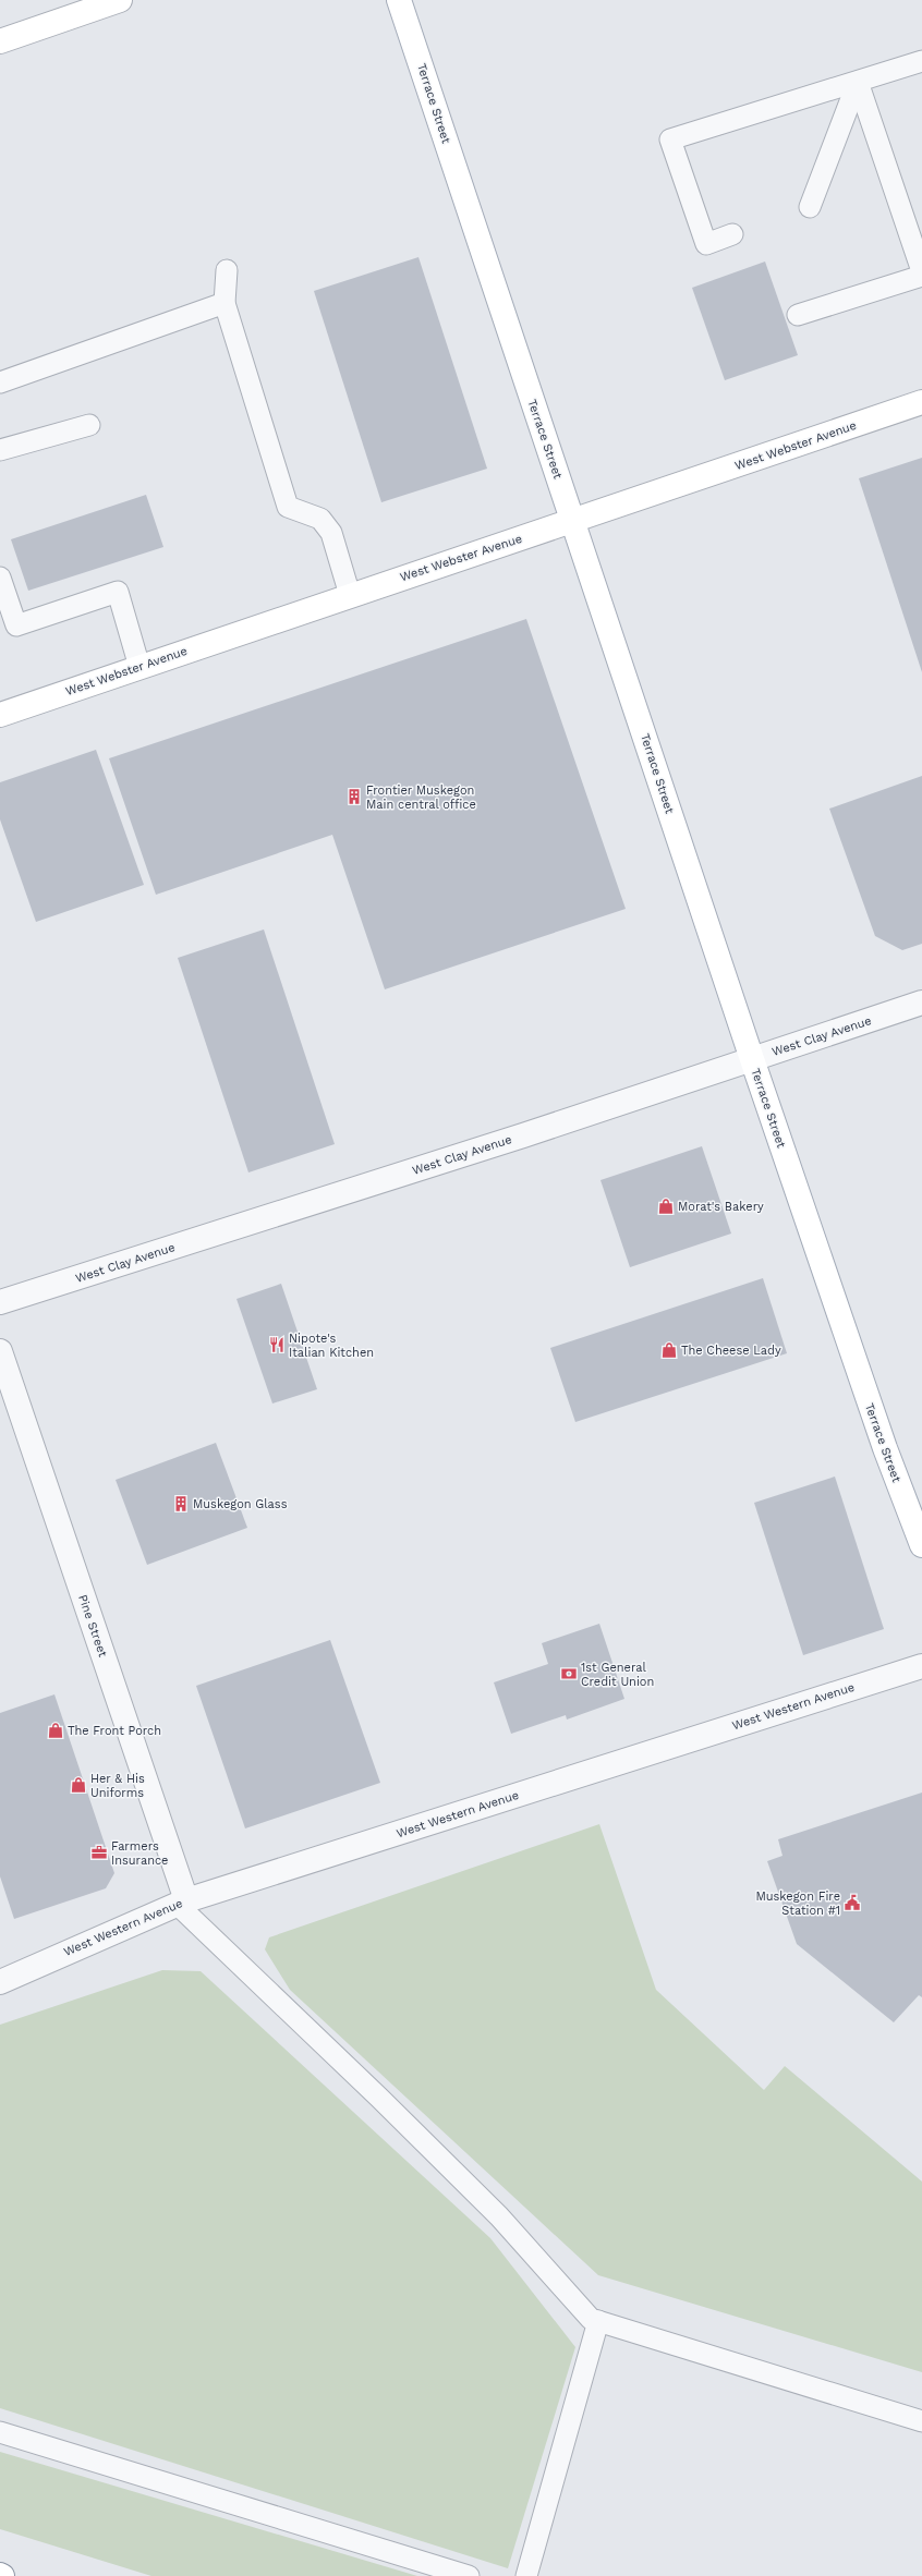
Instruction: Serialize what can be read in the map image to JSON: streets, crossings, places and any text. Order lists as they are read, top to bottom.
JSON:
{
  "streets": {
    "main road": ["Terrace Street", "West Webster Avenue"],
    "street": ["West Clay Avenue", "Pine Street", "West Western Avenue"]
  },
  "crossings": [
    ["Terrace Street", "West Webster Avenue"],
    ["Terrace Street", "West Clay Avenue"],
    ["Pine Street", "West Western Avenue"]
  ],
  "places": {
    "building": ["Frontier Muskegon Main central office", "Muskegon Glass"],
    "shop": [
      "Morat's Bakery",
      "The Cheese Lady",
      "The Front Porch",
      "Her & His Uniforms"
    ],
    "restaurant": ["Nipote's Italian Kitchen"],
    "bank": ["1st General Credit Union"],
    "office": ["Farmers Insurance"],
    "public building": ["Muskegon Fire Station #1"]
  }
}
